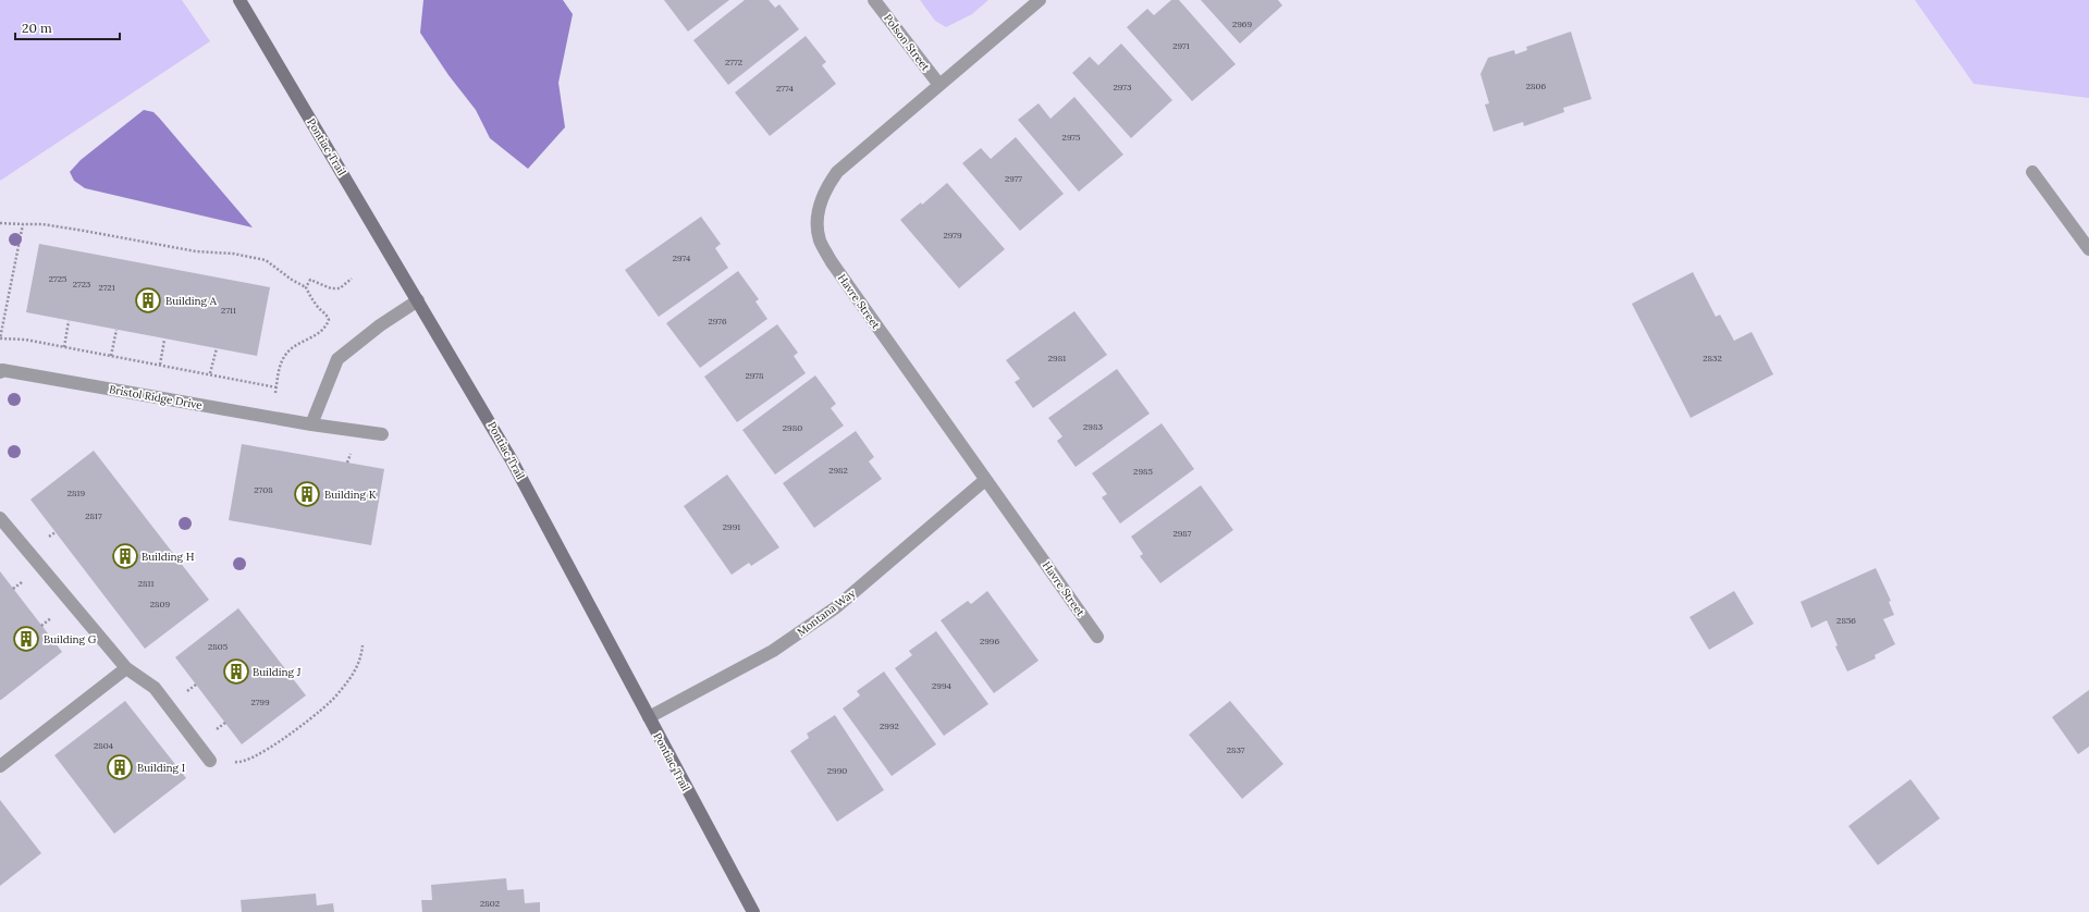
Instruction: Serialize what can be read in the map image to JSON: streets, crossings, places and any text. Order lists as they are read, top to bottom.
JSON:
{
  "streets": {
    "main road": ["Pontiac Trail"],
    "street": [
      "Polson Street",
      "Havre Street",
      "Bristol Ridge Drive",
      "Montana Way"
    ]
  },
  "crossings": [
    ["Polson Street", "Havre Street"],
    ["Pontiac Trail", "Montana Way"],
    ["Havre Street", "Montana Way"]
  ],
  "places": {
    "building": [
      "Building A",
      "Building K",
      "Building H",
      "Building G",
      "Building J",
      "Building I"
    ]
  },
  "house_numbers": [
    "2969",
    "2971",
    "2772",
    "2806",
    "2973",
    "2774",
    "2975",
    "2977",
    "2979",
    "2974",
    "2725",
    "2723",
    "2721",
    "2711",
    "2976",
    "2981",
    "2832",
    "2978",
    "2983",
    "2980",
    "2982",
    "2985",
    "2708",
    "2819",
    "2817",
    "2991",
    "2987",
    "2811",
    "2809",
    "2856",
    "2996",
    "2805",
    "2994",
    "2799",
    "2992",
    "2804",
    "2837",
    "2990",
    "2802"
  ],
  "scale_bar": "20 m"
}
